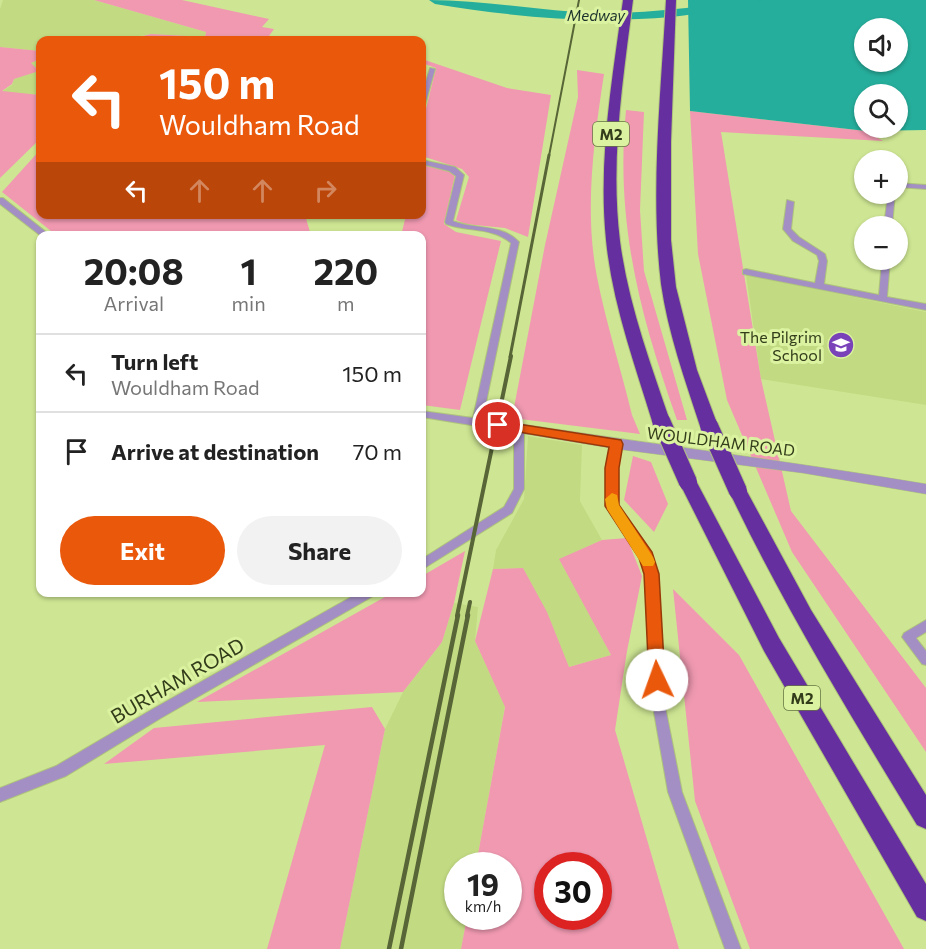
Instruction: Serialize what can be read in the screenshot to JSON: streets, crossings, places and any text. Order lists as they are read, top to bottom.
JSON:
{
  "streets": {
    "highway": ["M2"],
    "street": ["WOULDHAM ROAD", "BURHAM ROAD"]
  },
  "water": ["Medway"],
  "places": {
    "school or university": ["The Pilgrim School"]
  },
  "page": {
    "map_buttons": ["+", "−"],
    "turn": ["150 m", "Wouldham Road"],
    "eta": [
      "20:08",
      "Arrival",
      "1",
      "min",
      "220",
      "m"
    ],
    "list": [
      {
        "name": "Turn left",
        "note": "Wouldham Road",
        "value": "150 m"
      },
      {
        "name": "Arrive at destination",
        "value": "70 m"
      }
    ],
    "buttons": ["Exit", "Share"],
    "speed": "19 km/h",
    "limit": "30"
  }
}
